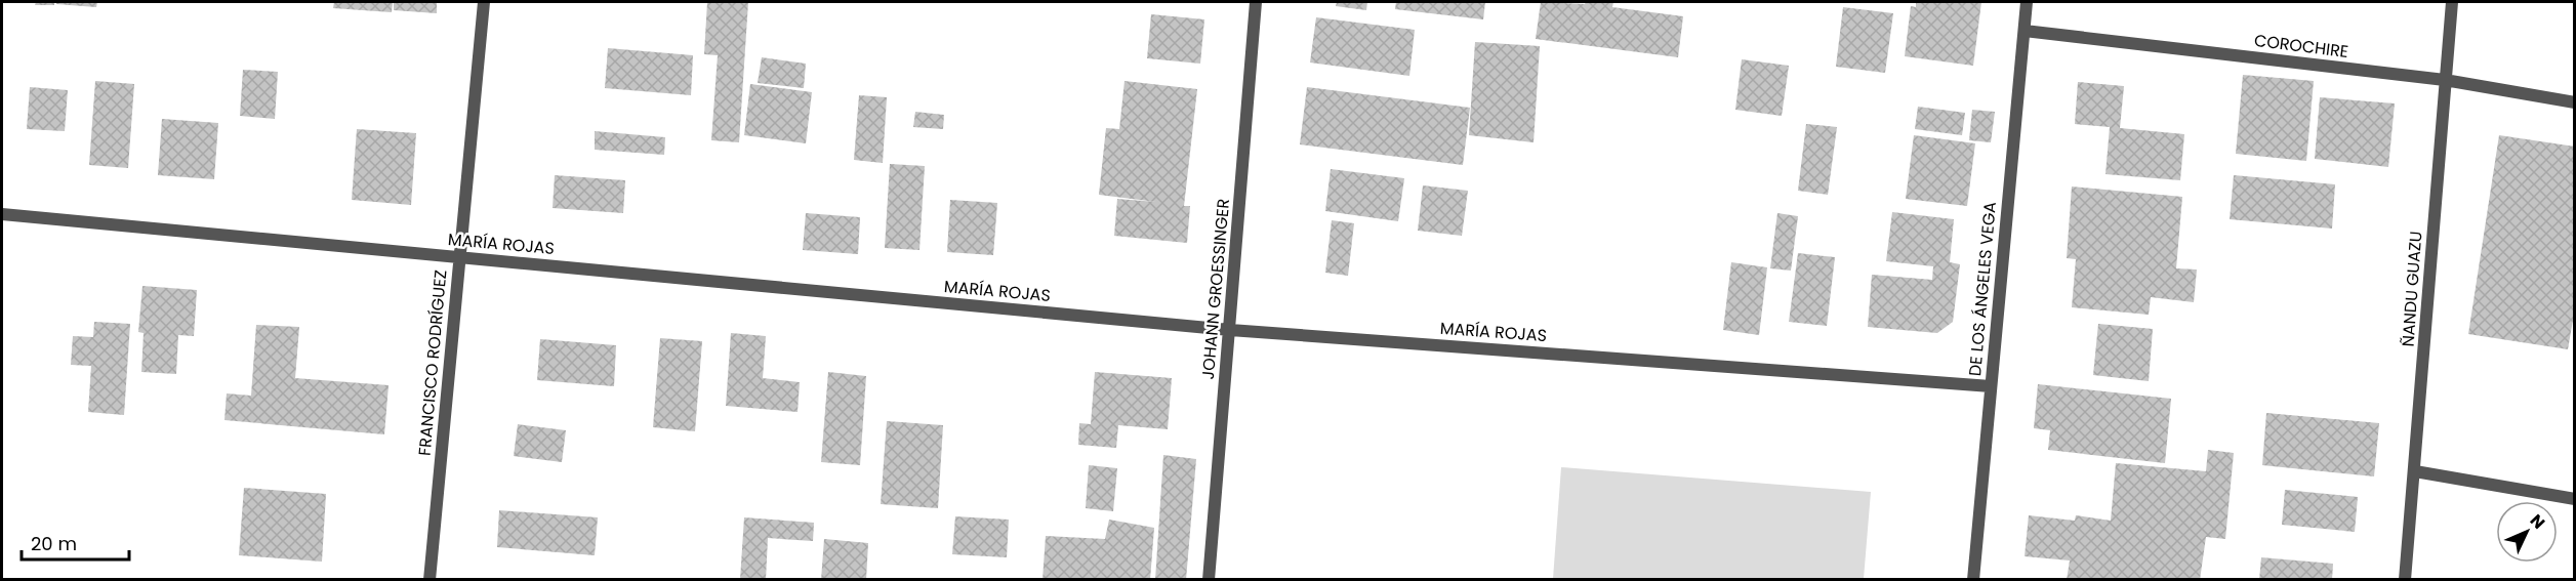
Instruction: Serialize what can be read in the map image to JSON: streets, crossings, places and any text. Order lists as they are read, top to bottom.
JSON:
{
  "streets": {
    "street": [
      "COROCHIRE",
      "MARÍA ROJAS",
      "JOHANN GROESSINGER",
      "DE LOS ÁNGELES VEGA",
      "ÑANDU GUAZU",
      "FRANCISCO RODRÍGUEZ"
    ]
  },
  "crossings": [
    ["COROCHIRE", "DE LOS ÁNGELES VEGA"],
    ["COROCHIRE", "ÑANDU GUAZU"],
    ["MARÍA ROJAS", "JOHANN GROESSINGER"],
    ["MARÍA ROJAS", "DE LOS ÁNGELES VEGA"],
    ["MARÍA ROJAS", "FRANCISCO RODRÍGUEZ"]
  ],
  "scale_bar": "20 m",
  "north": "top right"
}
